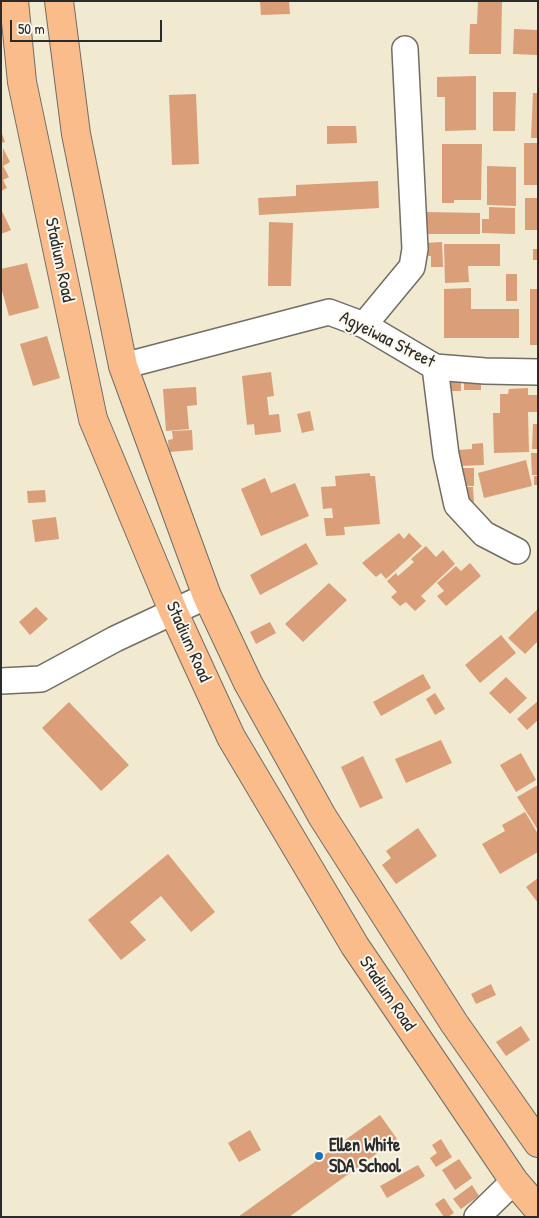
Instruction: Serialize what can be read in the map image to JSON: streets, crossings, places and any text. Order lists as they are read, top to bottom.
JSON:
{
  "streets": {
    "main road": ["Stadium Road"],
    "street": ["Agyeiwaa Street"]
  },
  "crossings": [
    ["Stadium Road", "Agyeiwaa Street"]
  ],
  "places": ["Ellen White SDA School"],
  "scale_bar": "50 m"
}
